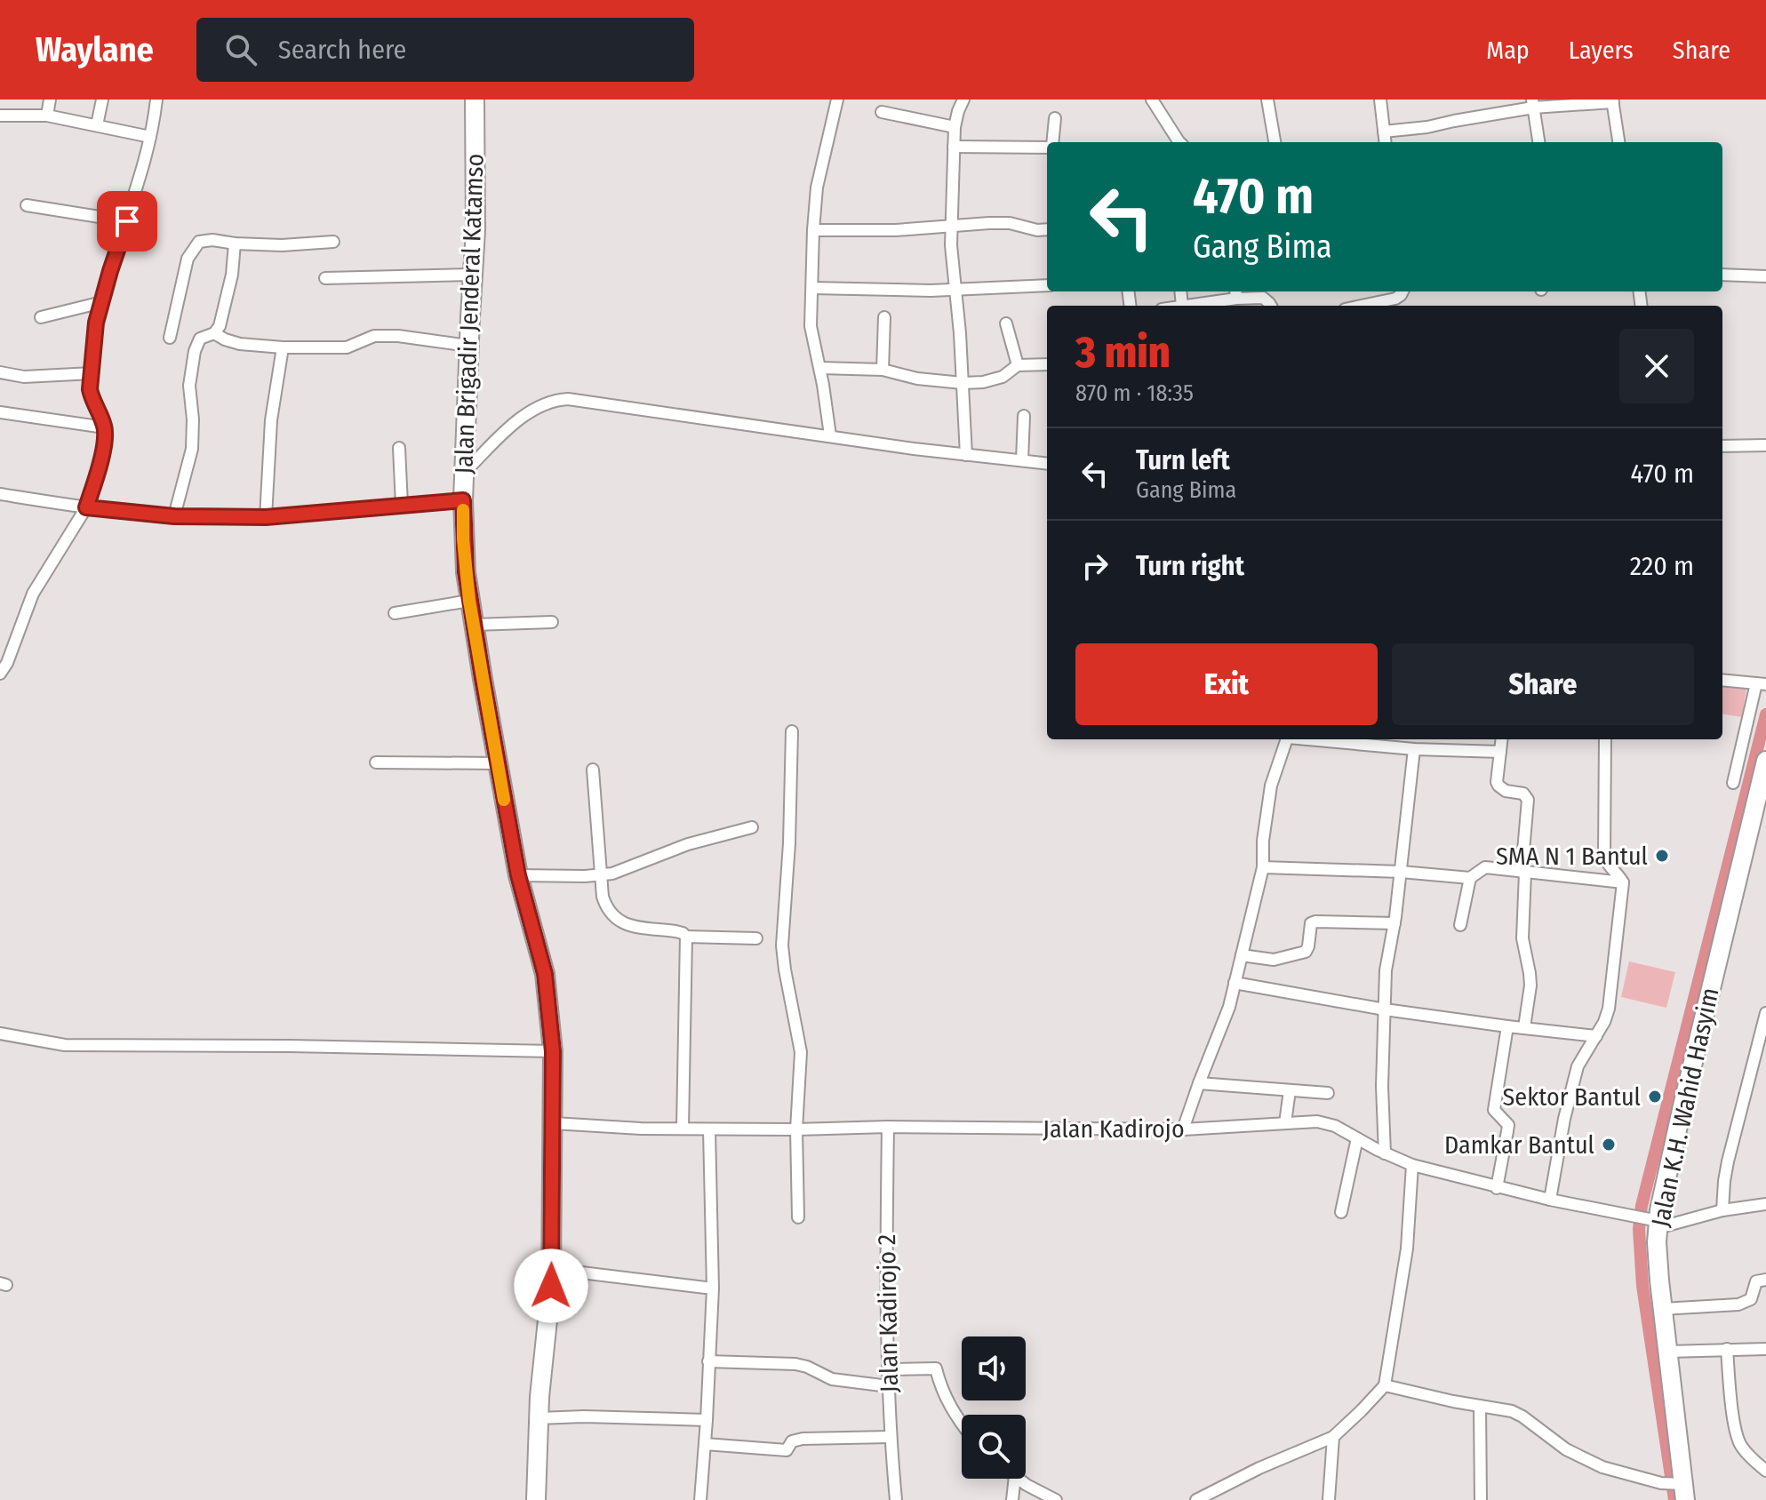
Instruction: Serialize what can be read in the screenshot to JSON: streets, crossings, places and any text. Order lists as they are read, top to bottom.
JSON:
{
  "streets": {
    "main road": ["Jalan Brigadir Jenderal Katamso", "Jalan K.H. Wahid Hasyim"],
    "street": ["Jalan Kadirojo", "Jalan Kadirojo 2"]
  },
  "crossings": [
    ["Jalan Brigadir Jenderal Katamso", "Jalan Kadirojo"],
    ["Jalan K.H. Wahid Hasyim", "Jalan Kadirojo"],
    ["Jalan Kadirojo", "Jalan Kadirojo 2"]
  ],
  "places": ["SMA N 1 Bantul", "Sektor Bantul", "Damkar Bantul"],
  "page": {
    "header": "Waylane",
    "search": "Search here",
    "nav": ["Map", "Layers", "Share"],
    "turn": ["470 m", "Gang Bima"],
    "heading": ["3 min", "870 m · 18:35"],
    "list": [
      {
        "name": "Turn left",
        "note": "Gang Bima",
        "value": "470 m"
      },
      {
        "name": "Turn right",
        "value": "220 m"
      }
    ],
    "buttons": ["Exit", "Share"]
  }
}
